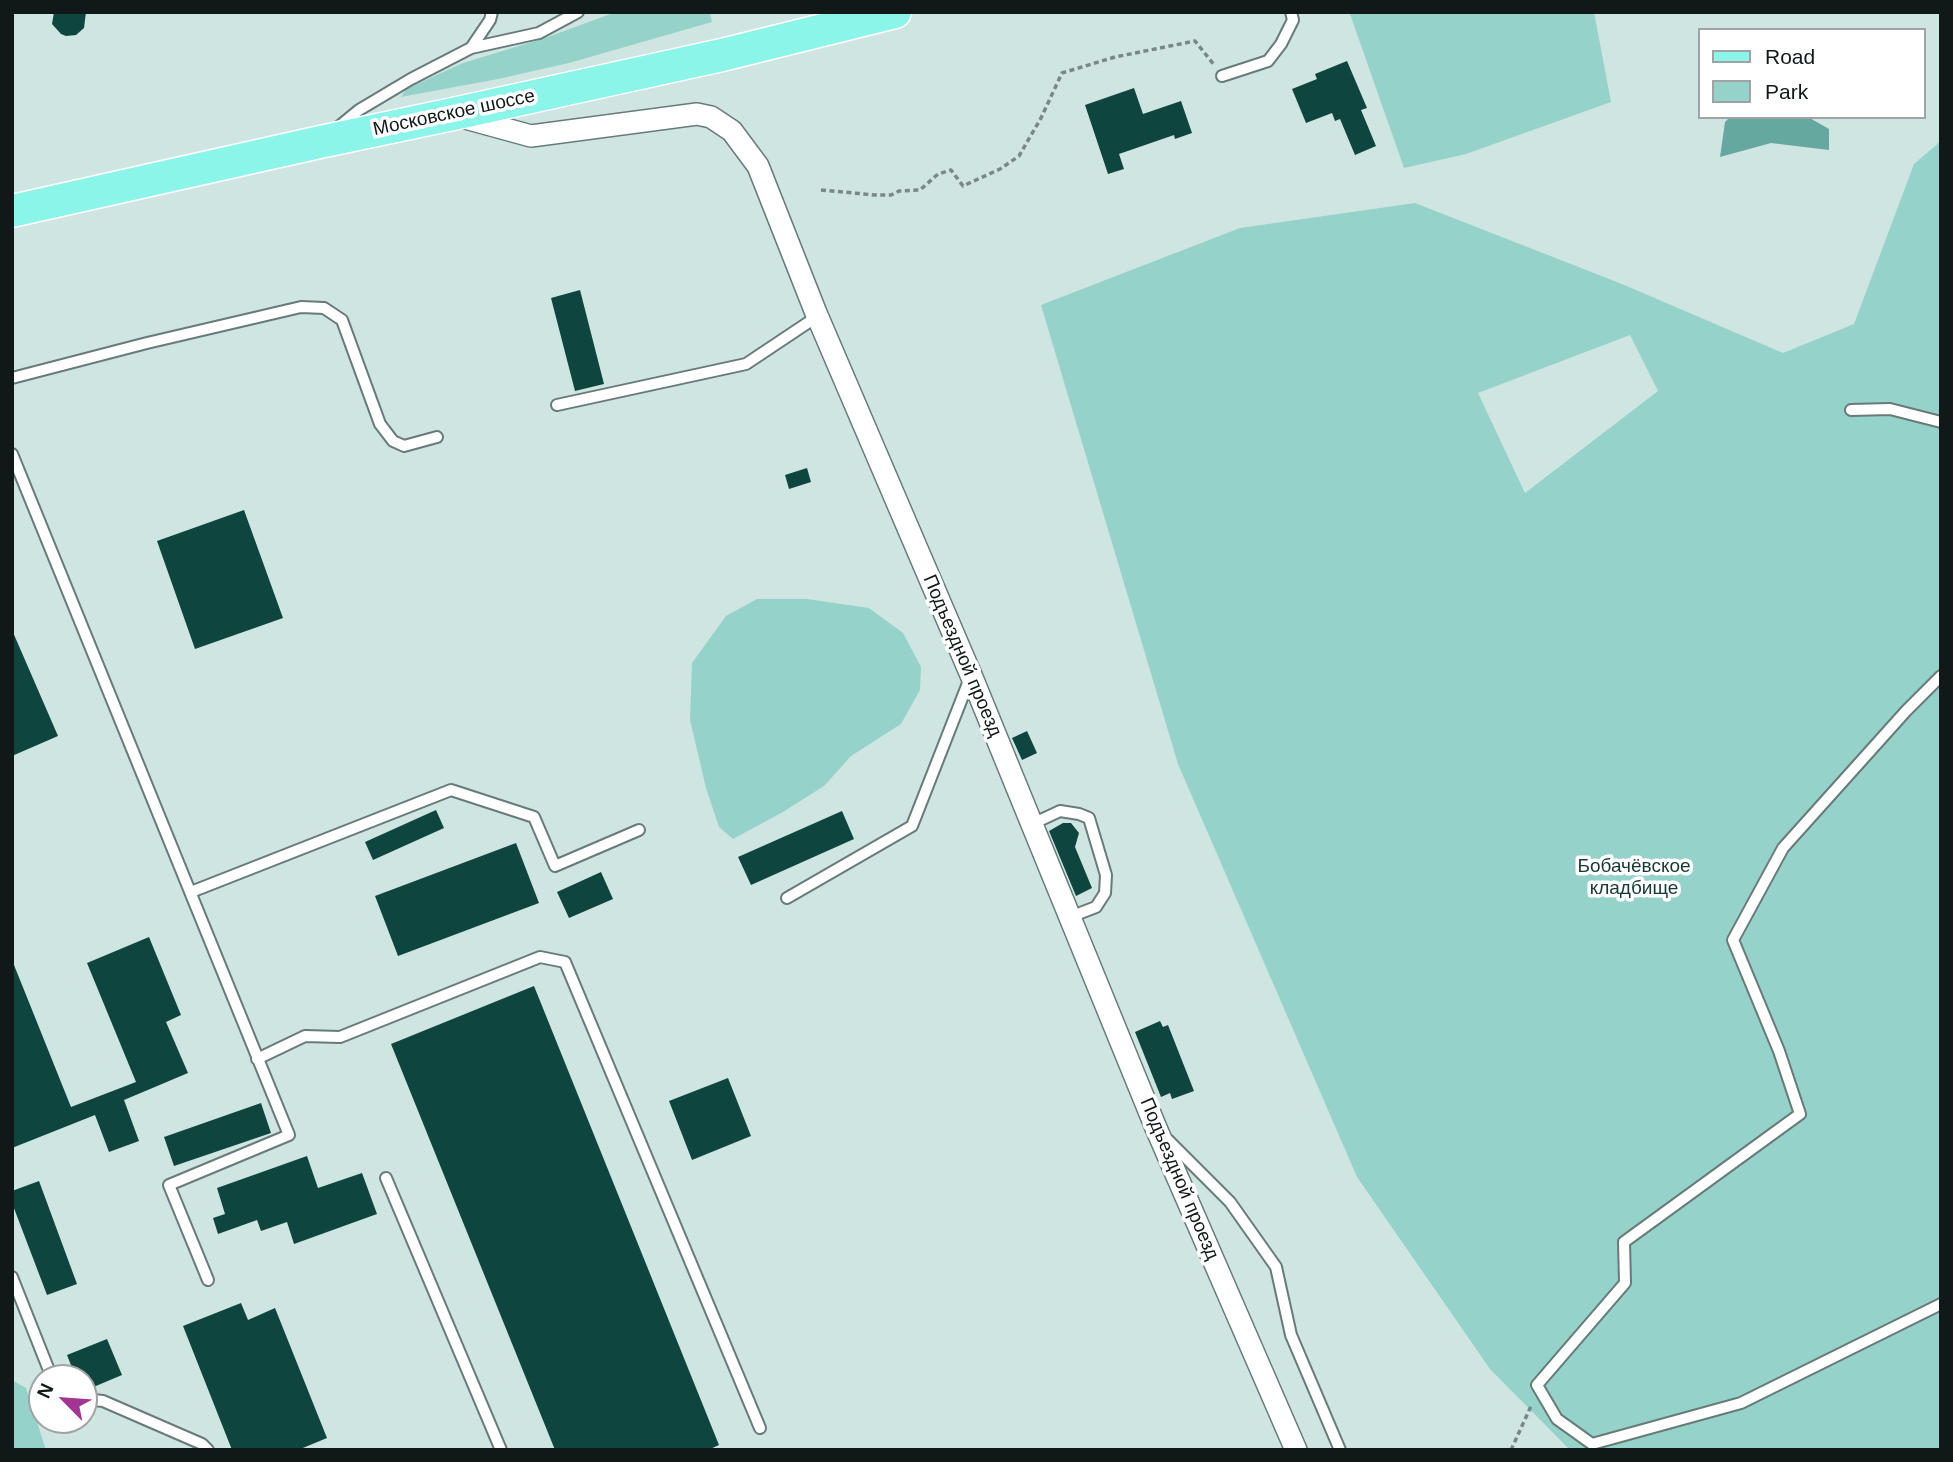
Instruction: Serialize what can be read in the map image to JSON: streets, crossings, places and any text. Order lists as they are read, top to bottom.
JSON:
{
  "streets": {
    "main road": ["Московское шоссе"],
    "street": ["Подъездной проезд"]
  },
  "crossings": [
    ["Московское шоссе", "Подъездной проезд"]
  ],
  "parks": ["Бобачёвское кладбище"],
  "legend": ["Road", "Park"],
  "north": "top left"
}
